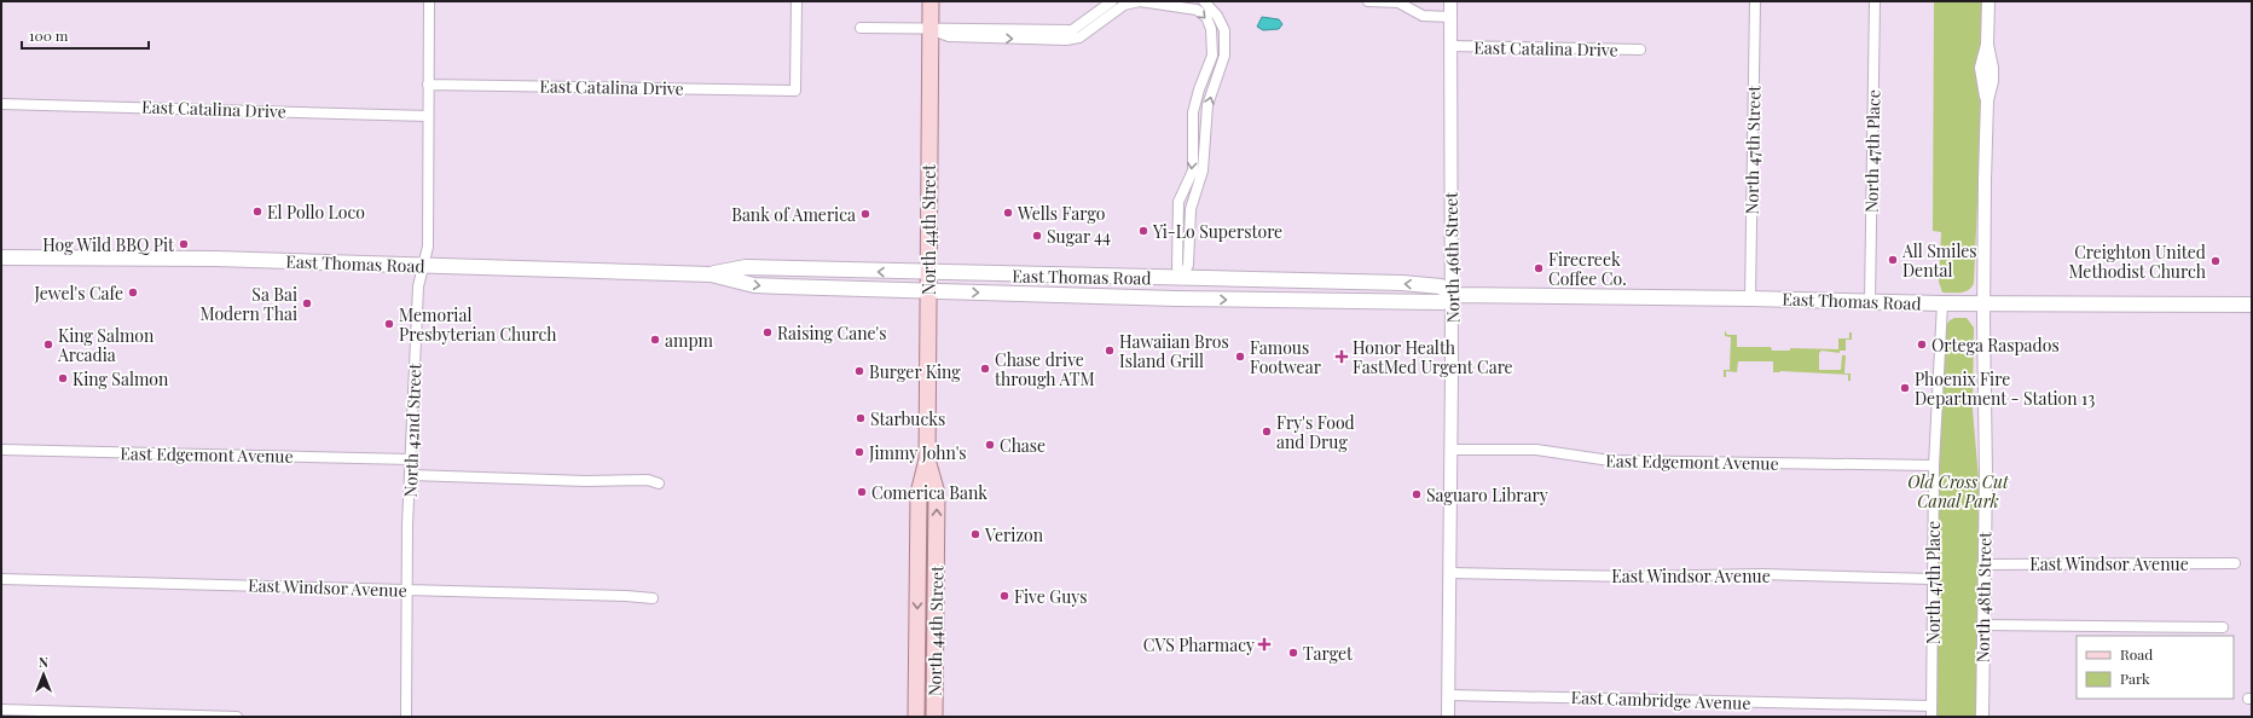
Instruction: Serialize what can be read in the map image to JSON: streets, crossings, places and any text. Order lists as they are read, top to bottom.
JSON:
{
  "streets": {
    "main road": ["North 44th Street", "East Thomas Road"],
    "street": [
      "East Catalina Drive",
      "North 47th Street",
      "North 47th Place",
      "North 46th Street",
      "North 42nd Street",
      "East Edgemont Avenue",
      "East Windsor Avenue",
      "North 48th Street",
      "East Cambridge Avenue"
    ]
  },
  "crossings": [
    ["East Catalina Drive", "North 46th Street"],
    ["East Catalina Drive", "North 42nd Street"],
    ["North 47th Street", "East Thomas Road"],
    ["North 47th Place", "East Thomas Road"],
    ["North 47th Place", "East Edgemont Avenue"],
    ["North 47th Place", "East Windsor Avenue"],
    ["North 47th Place", "East Cambridge Avenue"],
    ["North 44th Street", "East Thomas Road"],
    ["North 46th Street", "East Thomas Road"],
    ["North 46th Street", "East Edgemont Avenue"],
    ["North 46th Street", "East Windsor Avenue"],
    ["North 46th Street", "East Cambridge Avenue"],
    ["East Thomas Road", "North 42nd Street"],
    ["East Thomas Road", "North 48th Street"],
    ["North 42nd Street", "East Edgemont Avenue"],
    ["North 42nd Street", "East Windsor Avenue"],
    ["East Windsor Avenue", "North 48th Street"]
  ],
  "parks": ["Old Cross Cut Canal Park"],
  "places": {
    "other": [
      "El Pollo Loco",
      "Wells Fargo",
      "Bank of America",
      "Yi-Lo Superstore",
      "Sugar 44",
      "Hog Wild BBQ Pit",
      "All Smiles Dental",
      "Creighton United Methodist Church",
      "Firecreek Coffee Co.",
      "Jewel's Cafe",
      "Sa Bai Modern Thai",
      "Memorial Presbyterian Church",
      "Raising Cane's",
      "ampm",
      "King Salmon Arcadia",
      "Ortega Raspados",
      "Hawaiian Bros Island Grill",
      "Famous Footwear",
      "Chase drive through ATM",
      "Burger King",
      "King Salmon",
      "Phoenix Fire Department - Station 13",
      "Starbucks",
      "Fry's Food and Drug",
      "Chase",
      "Jimmy John's",
      "Comerica Bank",
      "Saguaro Library",
      "Verizon",
      "Five Guys",
      "Target"
    ],
    "health": ["Honor Health FastMed Urgent Care", "CVS Pharmacy"]
  },
  "legend": ["Road", "Park"],
  "scale_bar": "100 m",
  "north": "top"
}
